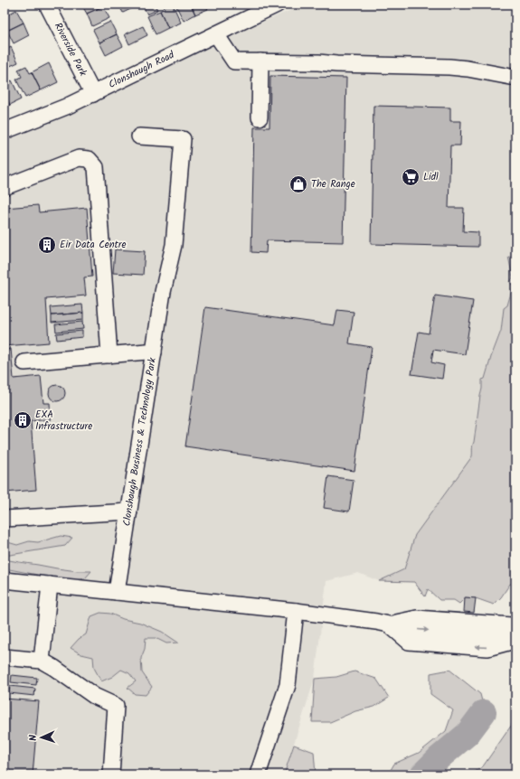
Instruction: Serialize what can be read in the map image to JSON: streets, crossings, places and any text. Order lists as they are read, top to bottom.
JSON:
{
  "streets": {
    "street": ["Riverside Park", "Clonshaugh Road", "Clonshaugh Business & Technology Park"]
  },
  "crossings": [
    ["Riverside Park", "Clonshaugh Road"]
  ],
  "places": {
    "supermarket": ["Lidl"],
    "shop": ["The Range"],
    "building": ["Eir Data Centre", "EXA Infrastructure"]
  },
  "north": "left"
}
